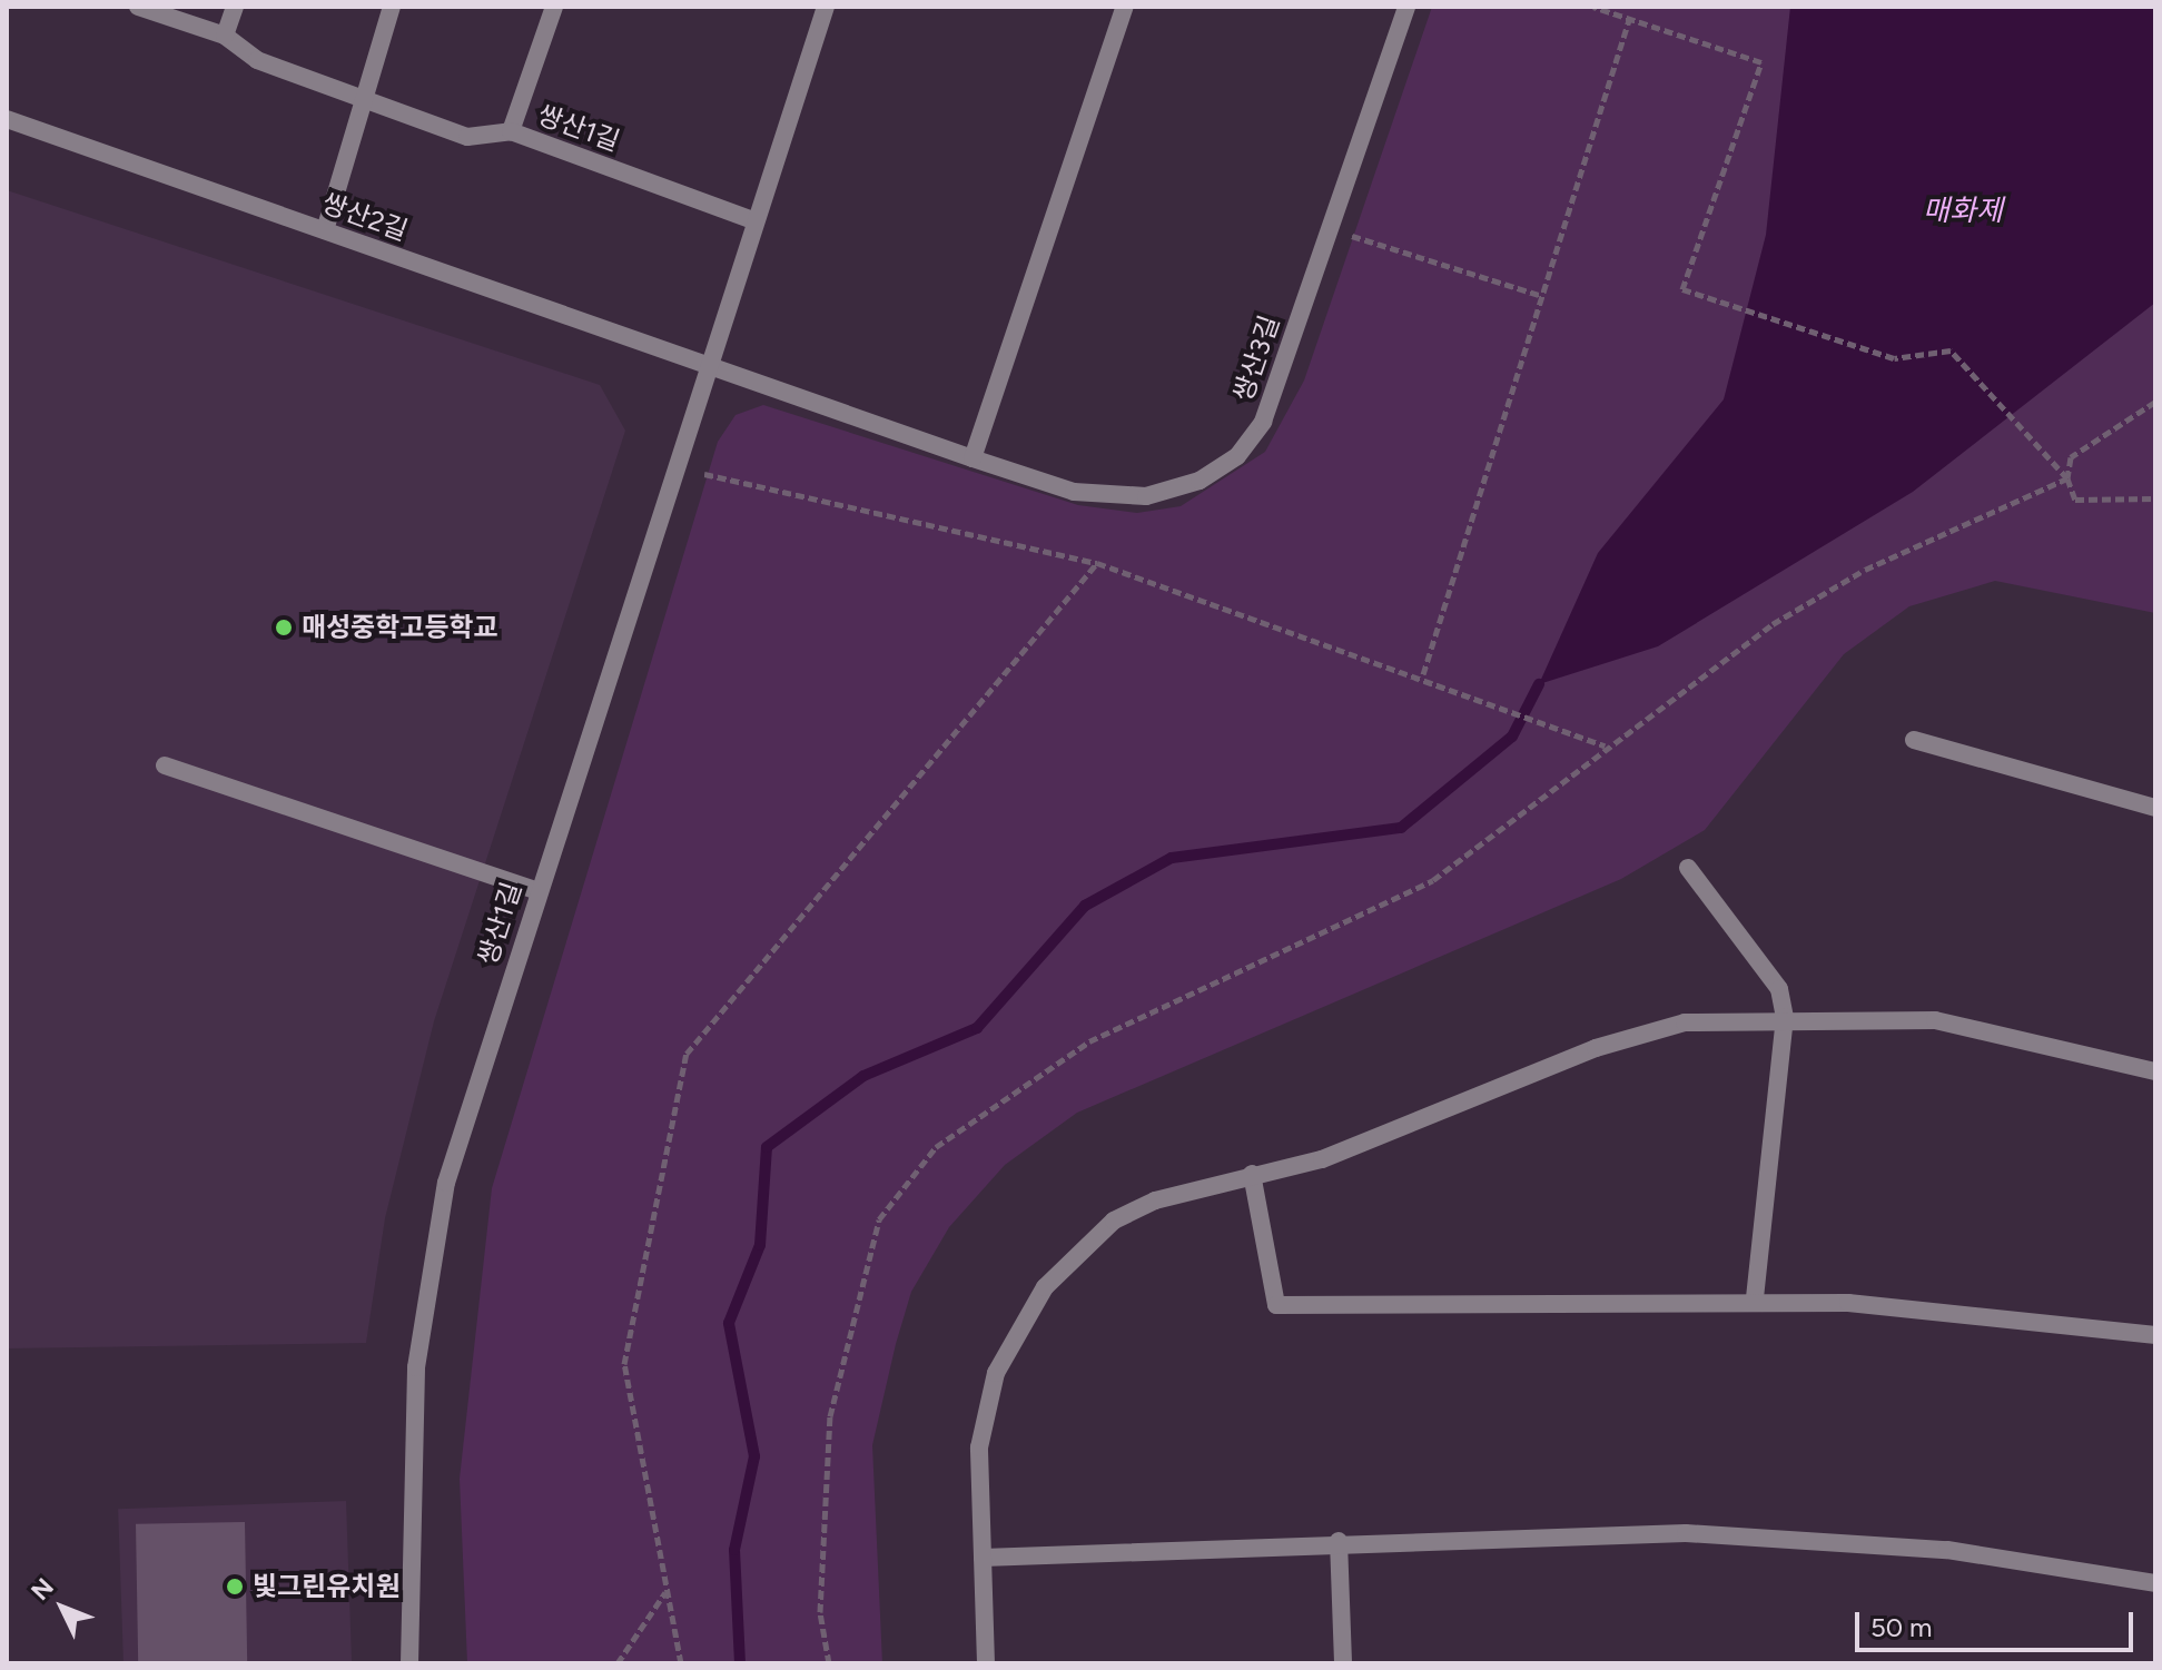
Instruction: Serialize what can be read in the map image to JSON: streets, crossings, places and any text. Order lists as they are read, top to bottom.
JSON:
{
  "streets": {
    "street": ["쌍산1길", "쌍산2길", "쌍산3길"]
  },
  "crossings": [
    ["쌍산1길", "쌍산2길"],
    ["쌍산1길", "쌍산3길"],
    ["쌍산2길", "쌍산3길"]
  ],
  "water": ["매화제"],
  "places": ["매성중학고등학교", "빛그린유치원"],
  "scale_bar": "50 m",
  "north": "top left"
}
